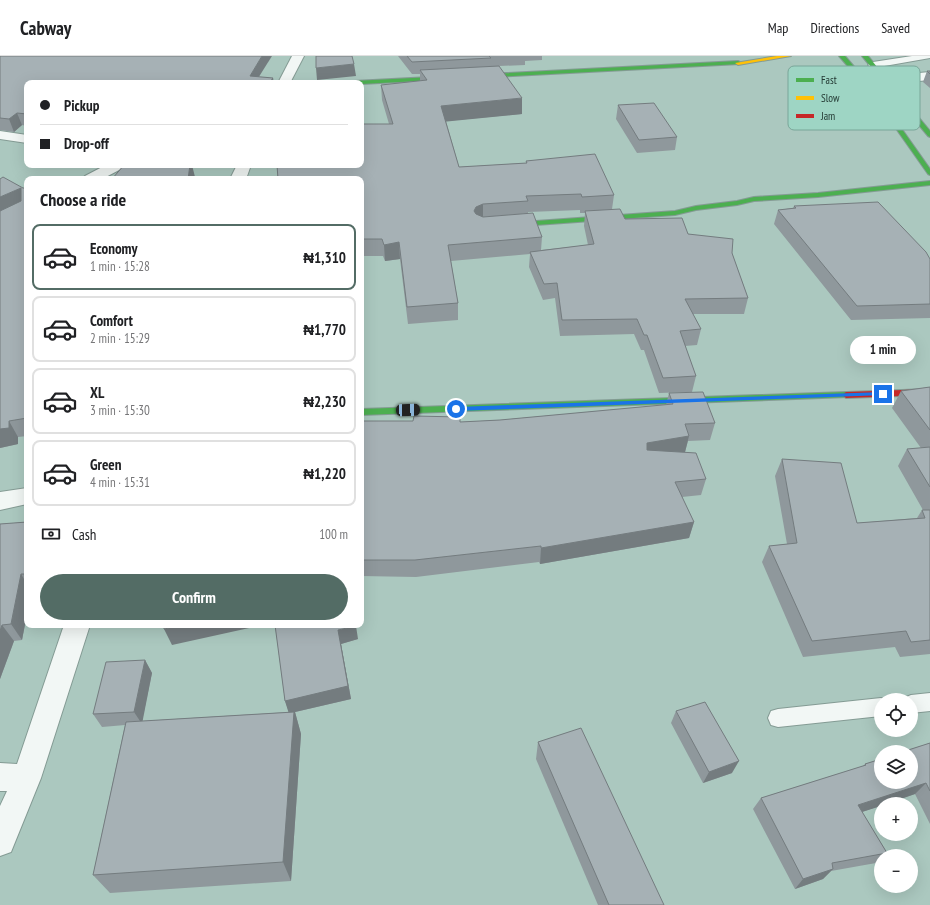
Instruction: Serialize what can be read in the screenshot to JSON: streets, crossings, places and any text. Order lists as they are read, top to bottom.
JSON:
{
  "legend": ["Fast", "Slow", "Jam"],
  "page": {
    "header": "Cabway",
    "nav": ["Map", "Directions", "Saved"],
    "banner": ["Pickup", "Drop-off"],
    "heading": "Choose a ride",
    "list": [
      {
        "name": "Economy",
        "note": "1 min · 15:28",
        "value": "₦1,310"
      },
      {
        "name": "Comfort",
        "note": "2 min · 15:29",
        "value": "₦1,770"
      },
      {
        "name": "XL",
        "note": "3 min · 15:30",
        "value": "₦2,230"
      },
      {
        "name": "Green",
        "note": "4 min · 15:31",
        "value": "₦1,220"
      }
    ],
    "bubble": "1 min",
    "pay": ["Cash", "100 m"],
    "buttons": "Confirm",
    "map_buttons": ["+", "−"]
  }
}
